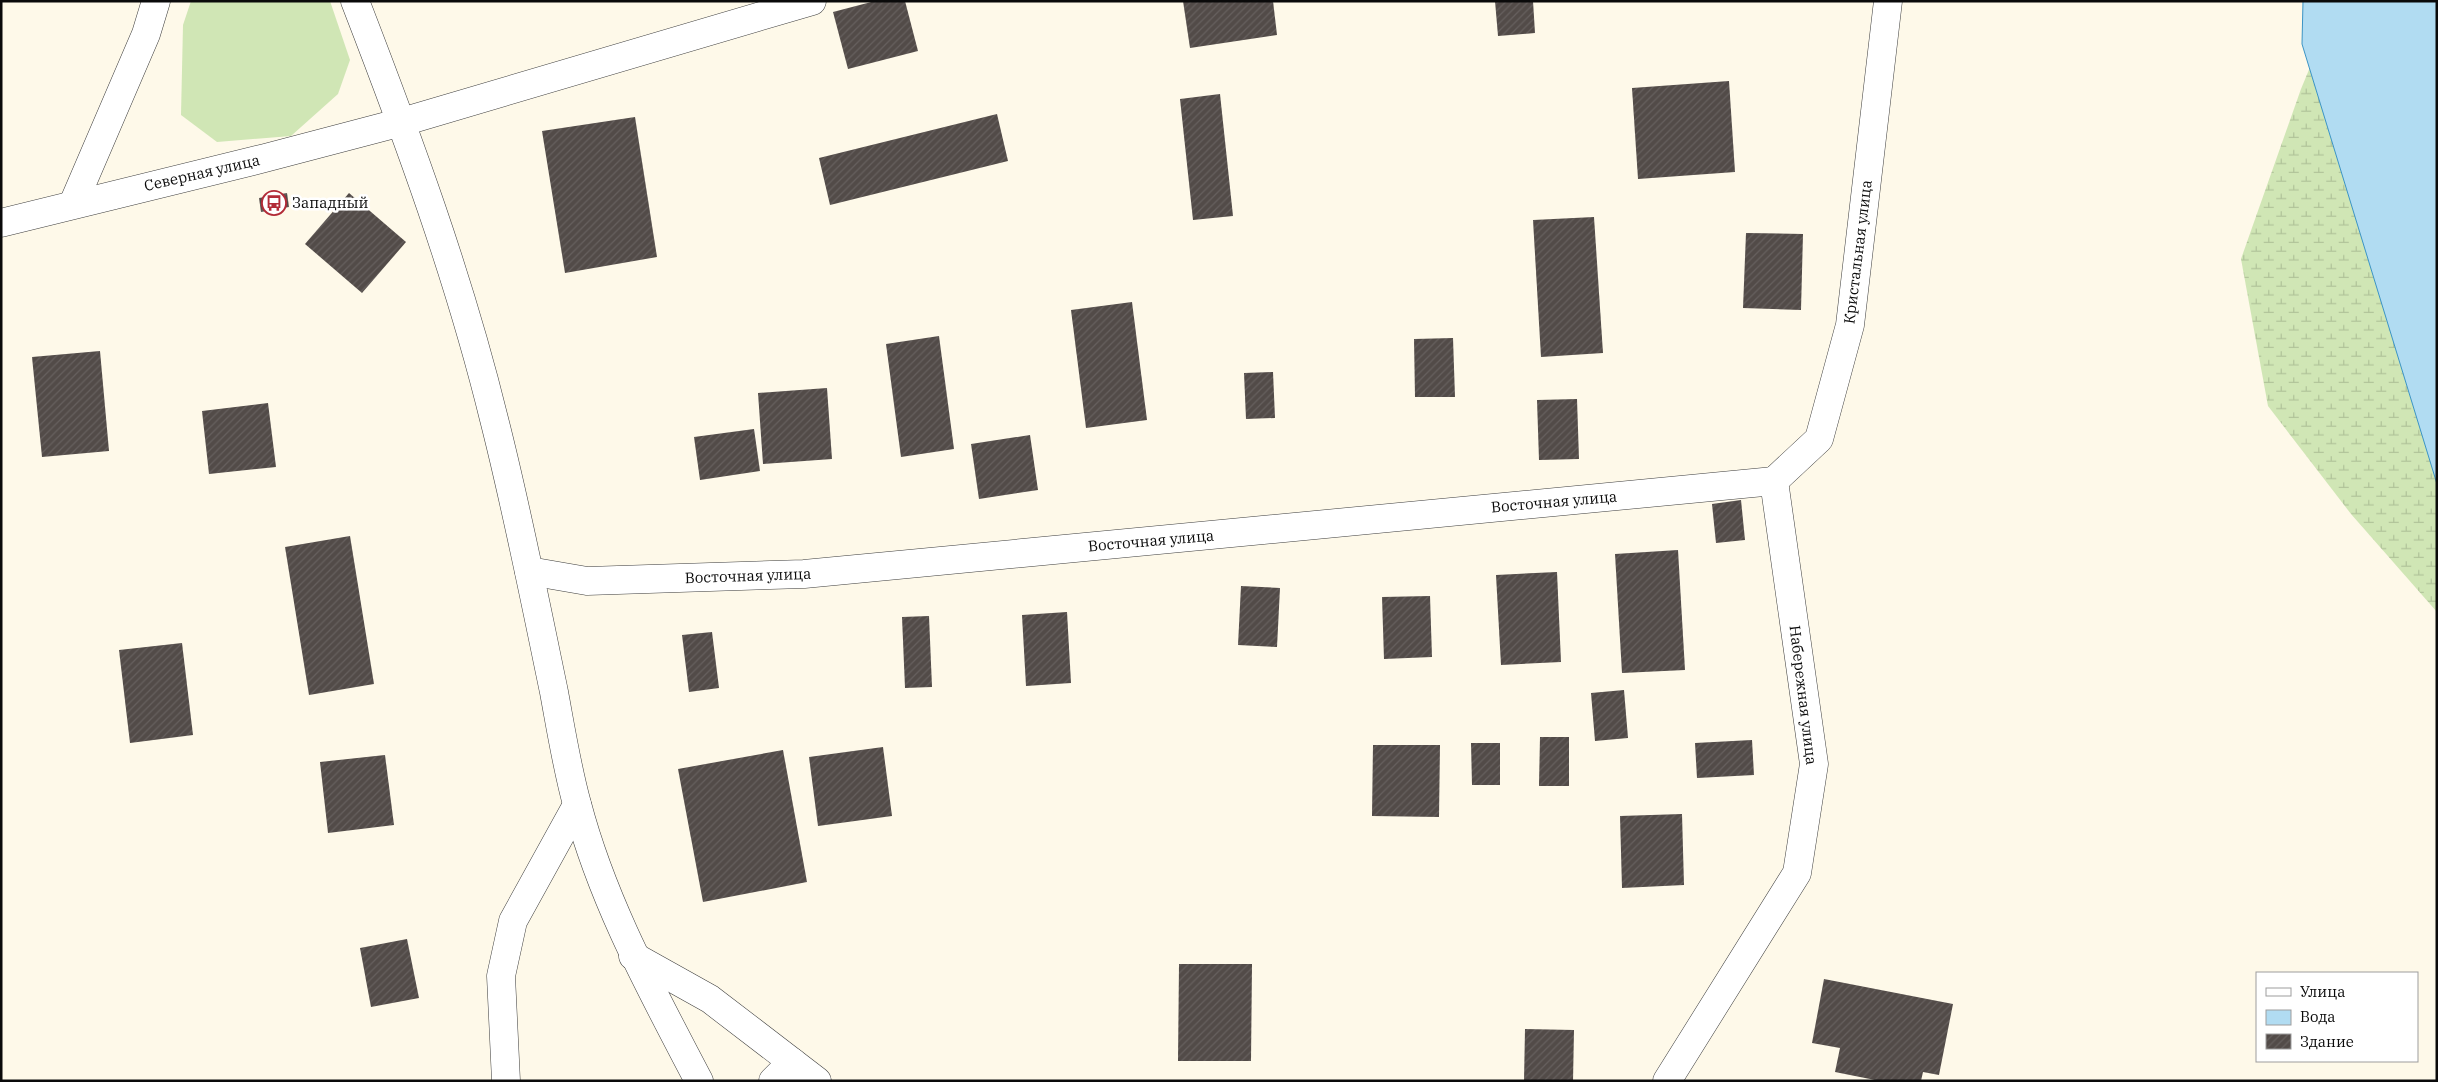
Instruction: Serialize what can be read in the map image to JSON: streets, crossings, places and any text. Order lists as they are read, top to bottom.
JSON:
{
  "streets": {
    "street": [
      "Северная улица",
      "Кристальная улица",
      "Восточная улица",
      "Набережная улица"
    ]
  },
  "crossings": [
    ["Кристальная улица", "Восточная улица"],
    ["Кристальная улица", "Набережная улица"],
    ["Восточная улица", "Набережная улица"]
  ],
  "places": {
    "bus stop": ["Западный"]
  },
  "legend": ["Улица", "Вода", "Здание"]
}
